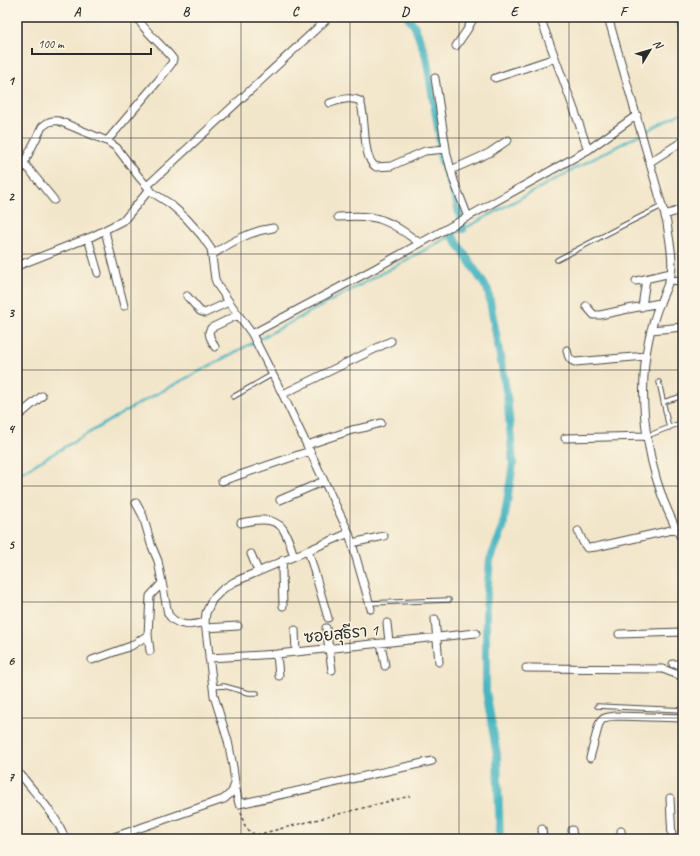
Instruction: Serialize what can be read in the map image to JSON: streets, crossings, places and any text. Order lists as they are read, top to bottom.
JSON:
{
  "streets": {
    "street": ["ซอยสุธีรา 1"]
  },
  "scale_bar": "100 m",
  "north": "top right",
  "grid": {
    "columns": [
      "A",
      "B",
      "C",
      "D",
      "E",
      "F"
    ],
    "rows": [
      "1",
      "2",
      "3",
      "4",
      "5",
      "6",
      "7"
    ]
  }
}
